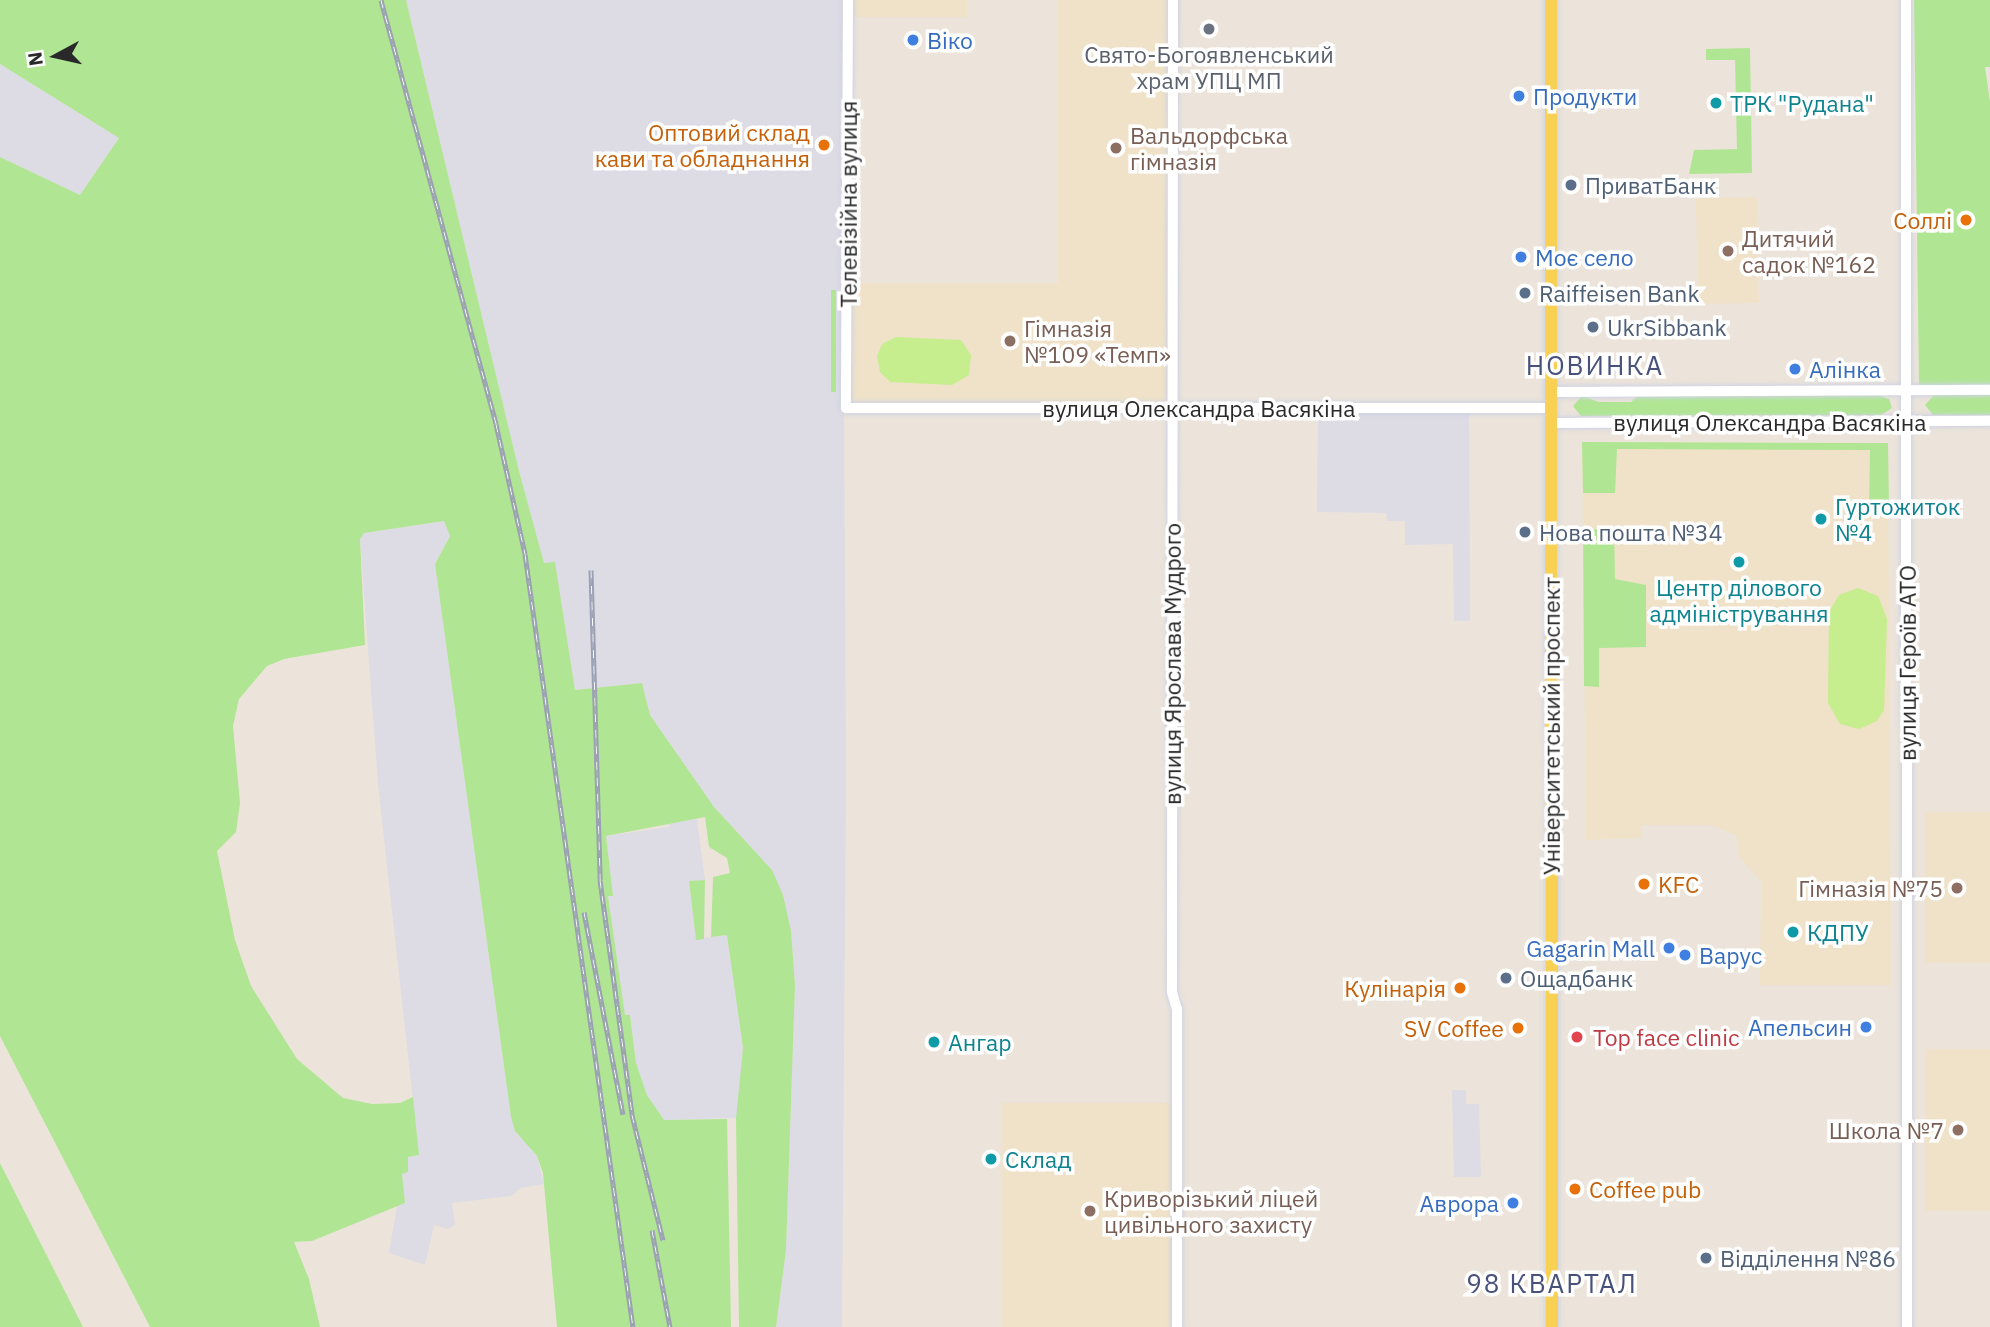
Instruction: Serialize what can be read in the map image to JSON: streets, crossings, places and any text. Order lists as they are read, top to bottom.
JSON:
{
  "streets": {
    "main road": ["Університетський проспект"],
    "street": [
      "Телевізійна вулиця",
      "вулиця Олександра Васякіна",
      "вулиця Героїв АТО",
      "вулиця Ярослава Мудрого"
    ]
  },
  "crossings": [
    ["Телевізійна вулиця", "вулиця Олександра Васякіна"],
    ["вулиця Олександра Васякіна", "вулиця Героїв АТО"],
    ["вулиця Олександра Васякіна", "вулиця Ярослава Мудрого"],
    ["вулиця Олександра Васякіна", "Університетський проспект"]
  ],
  "districts": ["НОВИНКА", "98 КВАРТАЛ"],
  "places": [
    "Свято-Богоявленський храм УПЦ МП",
    "Віко",
    "Продукти",
    "ТРК \"Рудана\"",
    "Оптовий склад кави та обладнання",
    "Вальдорфська гімназія",
    "ПриватБанк",
    "Соллі",
    "Дитячий садок №162",
    "Моє село",
    "Raiffeisen Bank",
    "UkrSibbank",
    "Гімназія №109 «Темп»",
    "Алінка",
    "Гуртожиток №4",
    "Нова пошта №34",
    "Центр ділового адміністрування",
    "KFC",
    "Гімназія №75",
    "КДПУ",
    "Gagarin Mall",
    "Варус",
    "Ощадбанк",
    "Кулінарія",
    "Апельсин",
    "SV Coffee",
    "Top face clinic",
    "Ангар",
    "Школа №7",
    "Склад",
    "Coffee pub",
    "Аврора",
    "Криворізький ліцей цивільного захисту",
    "Відділення №86"
  ],
  "north": "left"
}
